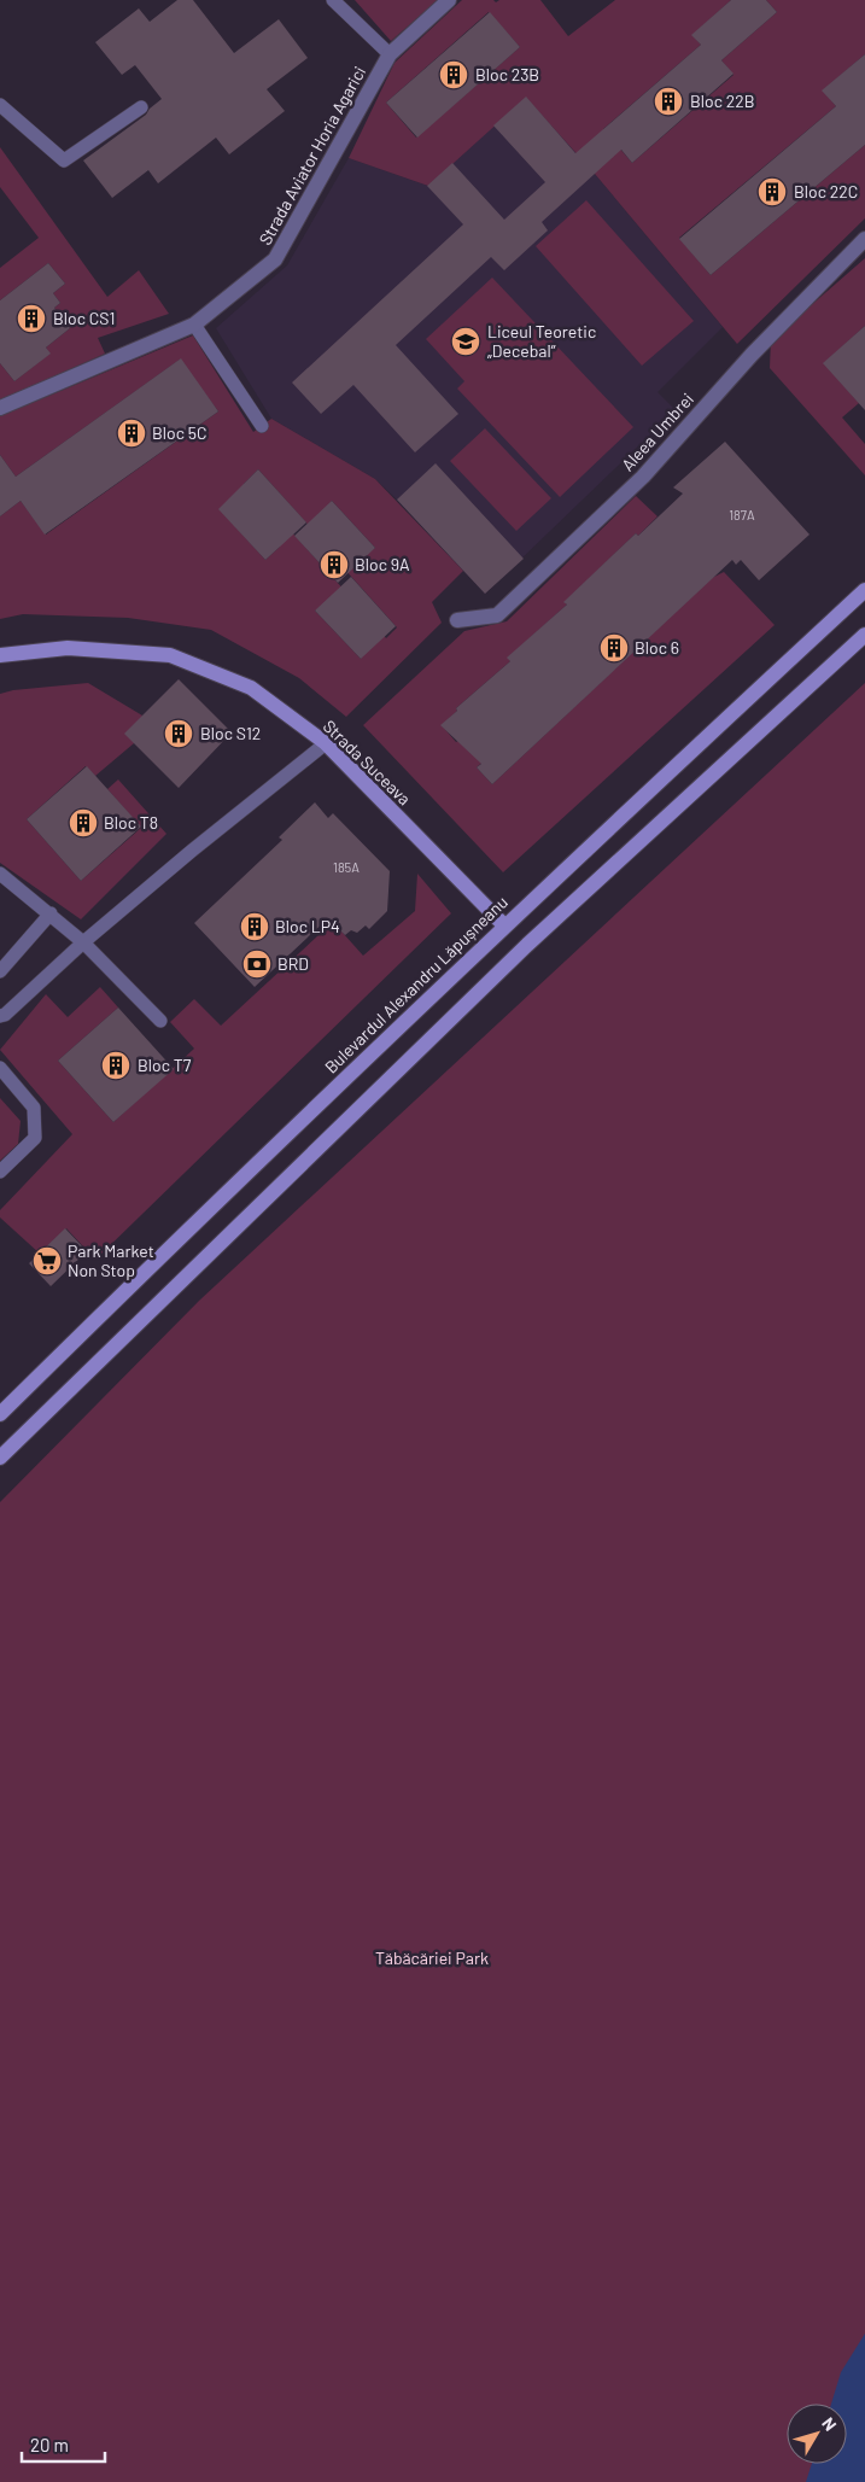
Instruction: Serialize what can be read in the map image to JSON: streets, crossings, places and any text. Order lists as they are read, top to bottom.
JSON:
{
  "streets": {
    "main road": ["Strada Suceava", "Bulevardul Alexandru Lăpușneanu"],
    "street": ["Strada Aviator Horia Agarici", "Aleea Umbrei"]
  },
  "crossings": [
    ["Strada Suceava", "Bulevardul Alexandru Lăpușneanu"]
  ],
  "parks": ["Tăbăcăriei Park"],
  "places": {
    "building": [
      "Bloc 23B",
      "Bloc 22B",
      "Bloc 22C",
      "Bloc CS1",
      "Bloc 5C",
      "Bloc 9A",
      "Bloc 6",
      "Bloc S12",
      "Bloc T8",
      "Bloc LP4",
      "Bloc T7"
    ],
    "school or university": ["Liceul Teoretic „Decebal”"],
    "bank": ["BRD"],
    "supermarket": ["Park Market Non Stop"]
  },
  "house_numbers": ["187A", "185A"],
  "scale_bar": "20 m",
  "north": "top right"
}
